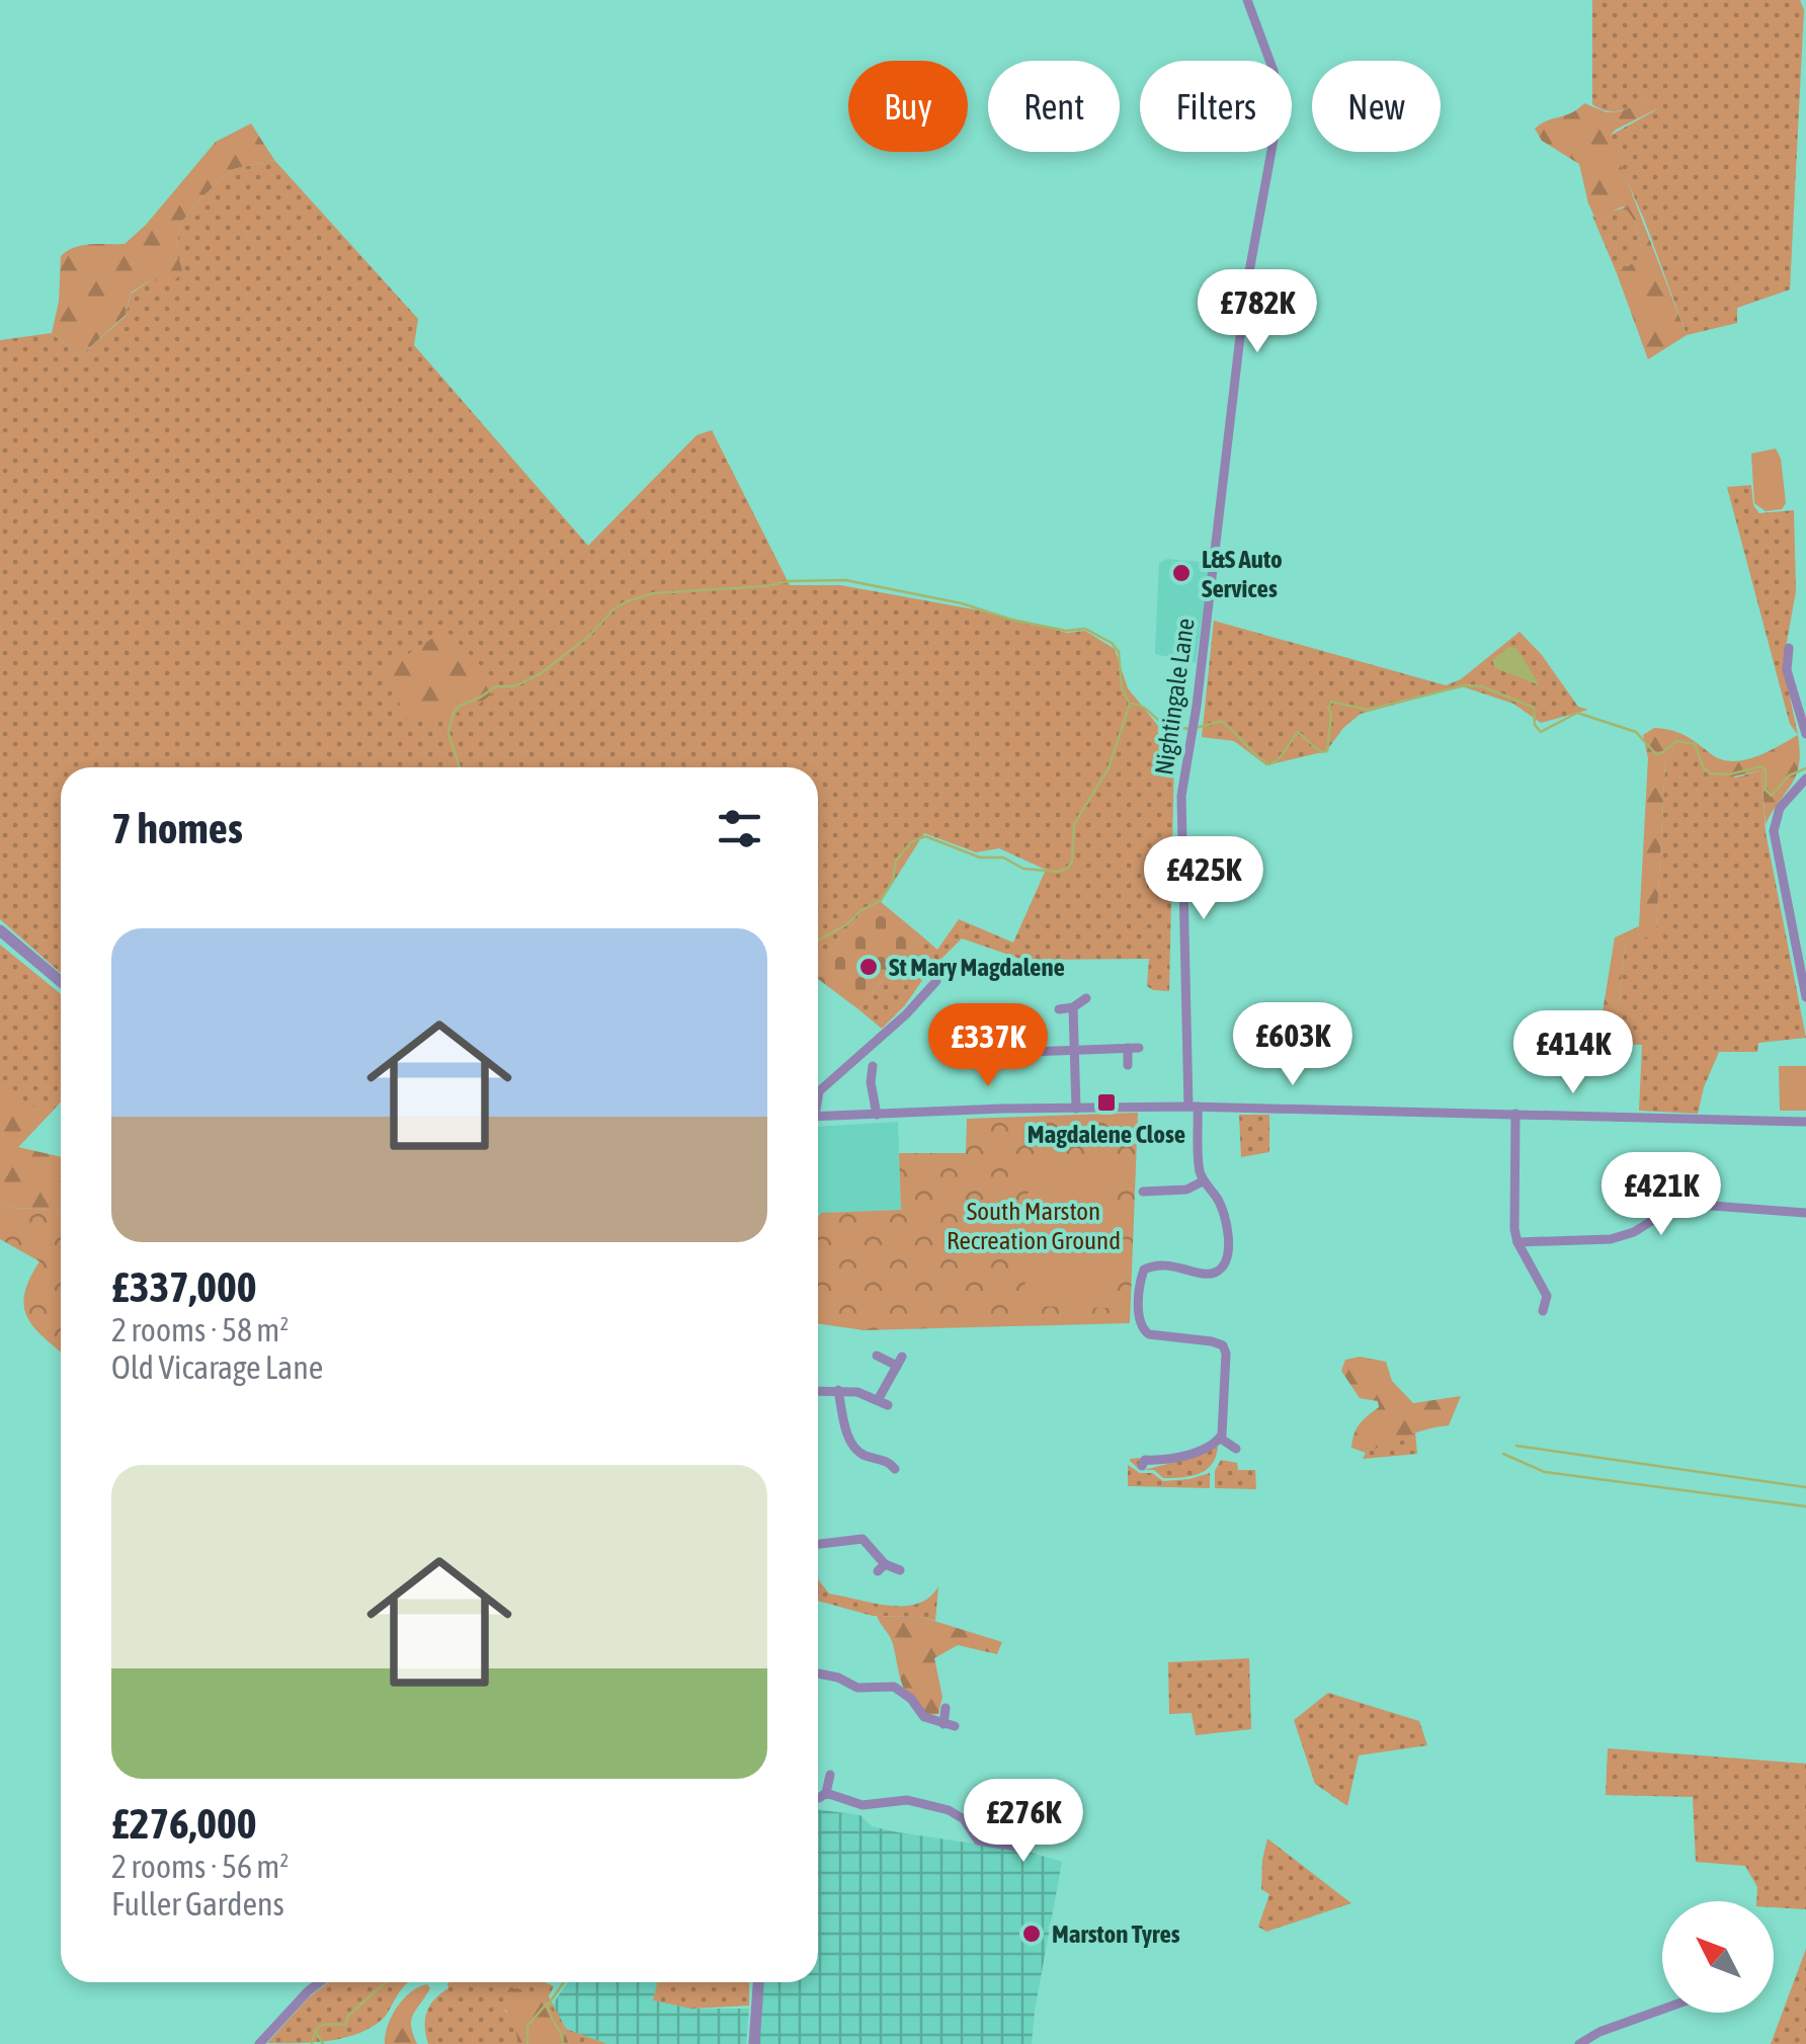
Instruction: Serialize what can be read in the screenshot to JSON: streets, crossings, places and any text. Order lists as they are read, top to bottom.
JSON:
{
  "streets": {
    "street": ["Nightingale Lane"]
  },
  "parks": ["South Marston Recreation Ground"],
  "places": {
    "other": ["L&S Auto Services", "St Mary Magdalene", "Marston Tyres"],
    "transit": ["Magdalene Close"]
  },
  "north": "top left",
  "page": {
    "chip": [
      "Buy",
      "Rent",
      "Filters",
      "New"
    ],
    "price": [
      "£782K",
      "£425K",
      "£603K",
      "£337K",
      "£414K",
      "£421K",
      "£276K"
    ],
    "heading": "7 homes",
    "list": [
      {
        "name": "£337,000",
        "note": "2 rooms · 58 m² · Old Vicarage Lane"
      },
      {
        "name": "£276,000",
        "note": "2 rooms · 56 m² · Fuller Gardens"
      }
    ]
  }
}
